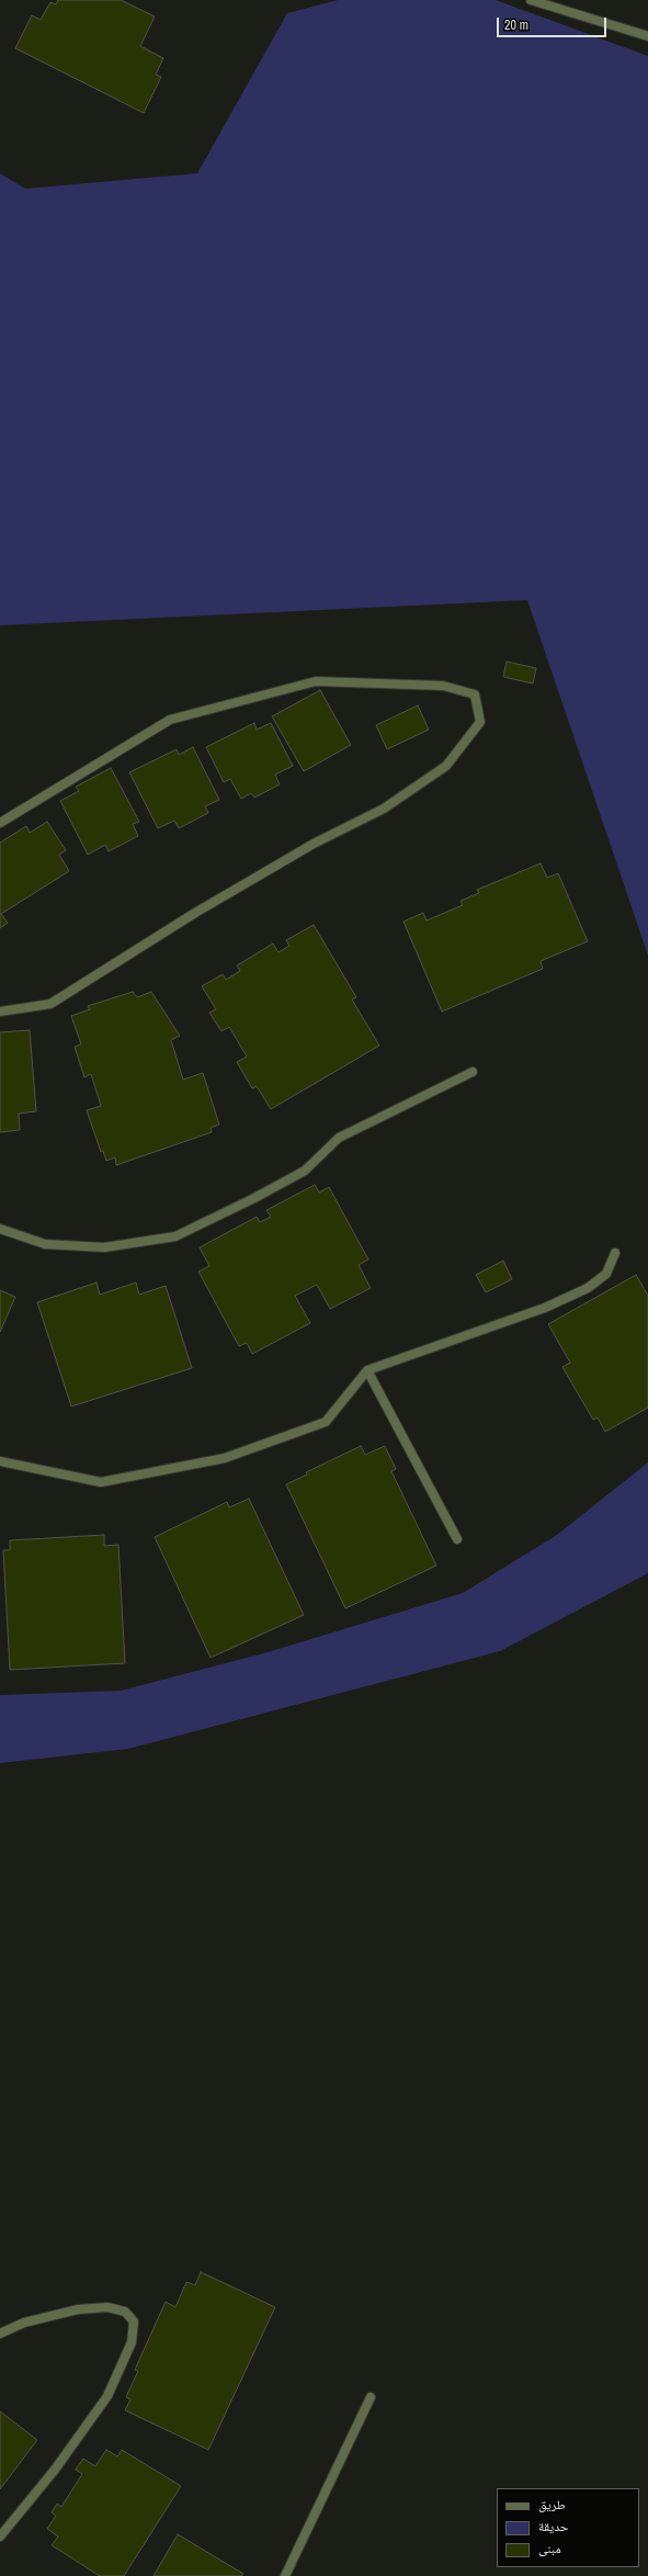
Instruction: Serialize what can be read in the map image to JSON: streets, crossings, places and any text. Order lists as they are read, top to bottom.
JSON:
{
  "legend": ["طريق", "حديقة", "مبنى"],
  "scale_bar": "20 m"
}
